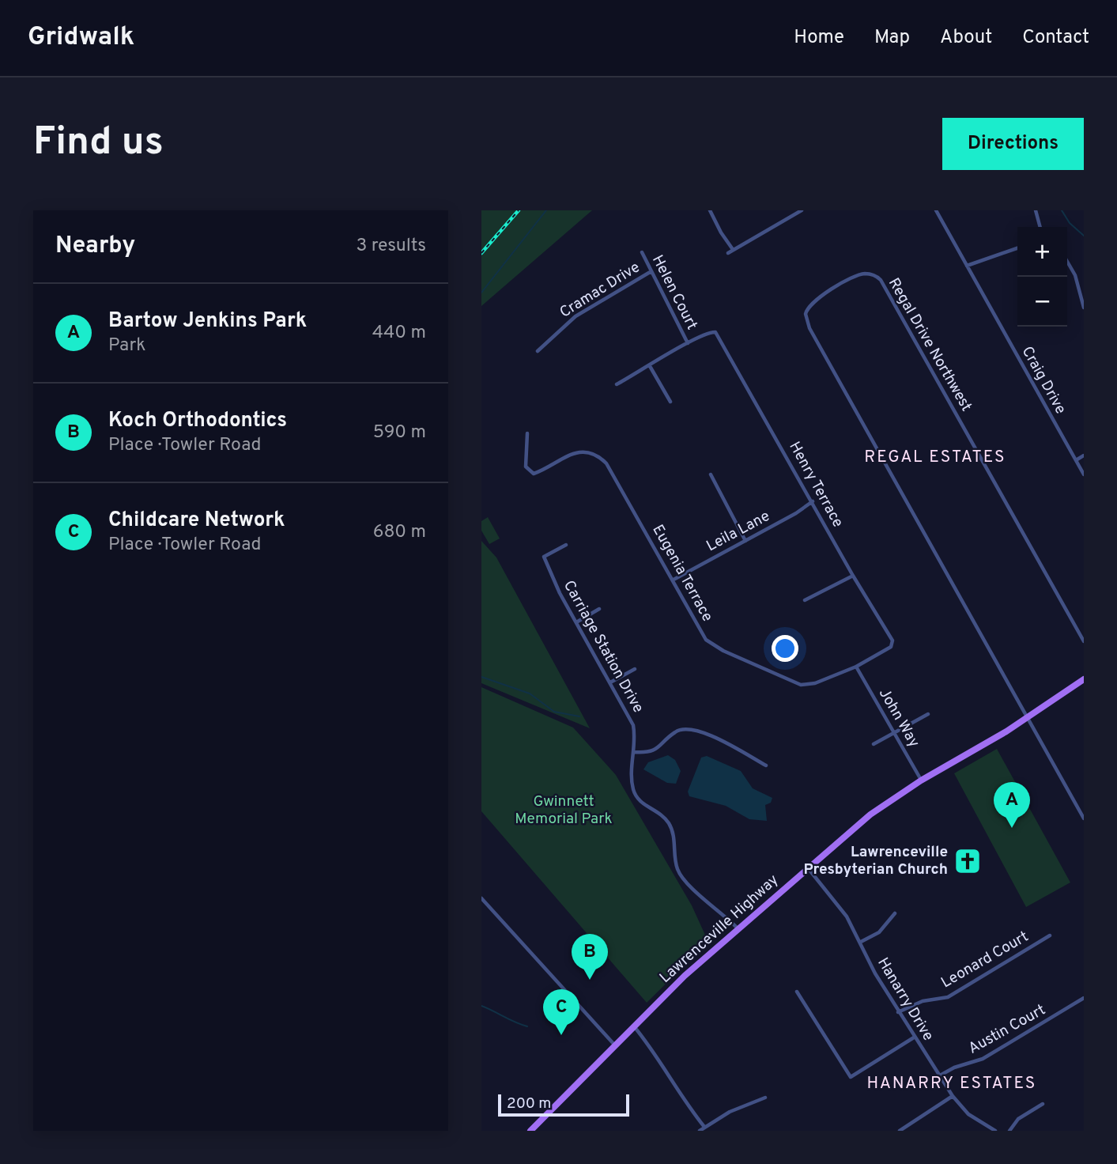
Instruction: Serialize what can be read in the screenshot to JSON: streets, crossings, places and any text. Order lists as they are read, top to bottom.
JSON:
{
  "streets": {
    "main road": ["Lawrenceville Highway"],
    "street": [
      "Cramac Drive",
      "Helen Court",
      "Regal Drive Northwest",
      "Craig Drive",
      "Henry Terrace",
      "Leila Lane",
      "Eugenia Terrace",
      "Carriage Station Drive",
      "John Way",
      "Leonard Court",
      "Hanarry Drive",
      "Austin Court"
    ]
  },
  "crossings": [
    ["Cramac Drive", "Helen Court"],
    ["Helen Court", "Henry Terrace"],
    ["Regal Drive Northwest", "Lawrenceville Highway"],
    ["Henry Terrace", "Leila Lane"],
    ["Henry Terrace", "Eugenia Terrace"],
    ["Leila Lane", "Eugenia Terrace"],
    ["Eugenia Terrace", "John Way"],
    ["Carriage Station Drive", "Lawrenceville Highway"],
    ["John Way", "Lawrenceville Highway"],
    ["Lawrenceville Highway", "Hanarry Drive"],
    ["Leonard Court", "Hanarry Drive"],
    ["Hanarry Drive", "Austin Court"]
  ],
  "districts": ["REGAL ESTATES", "HANARRY ESTATES"],
  "parks": ["Gwinnett Memorial Park"],
  "places": {
    "church": ["Lawrenceville Presbyterian Church"]
  },
  "scale_bar": "200 m",
  "page": {
    "header": "Gridwalk",
    "nav": [
      "Home",
      "Map",
      "About",
      "Contact"
    ],
    "buttons": "Directions",
    "title": "Find us",
    "heading": ["Nearby", "3 results"],
    "map_buttons": ["+", "−"],
    "list": [
      {
        "mark": "A",
        "name": "Bartow Jenkins Park",
        "note": "Park",
        "value": "440 m"
      },
      {
        "mark": "B",
        "name": "Koch Orthodontics",
        "note": "Place · Towler Road",
        "value": "590 m"
      },
      {
        "mark": "C",
        "name": "Childcare Network",
        "note": "Place · Towler Road",
        "value": "680 m"
      }
    ],
    "pins": ["A", "B", "C"],
    "scale": "200 m"
  }
}
